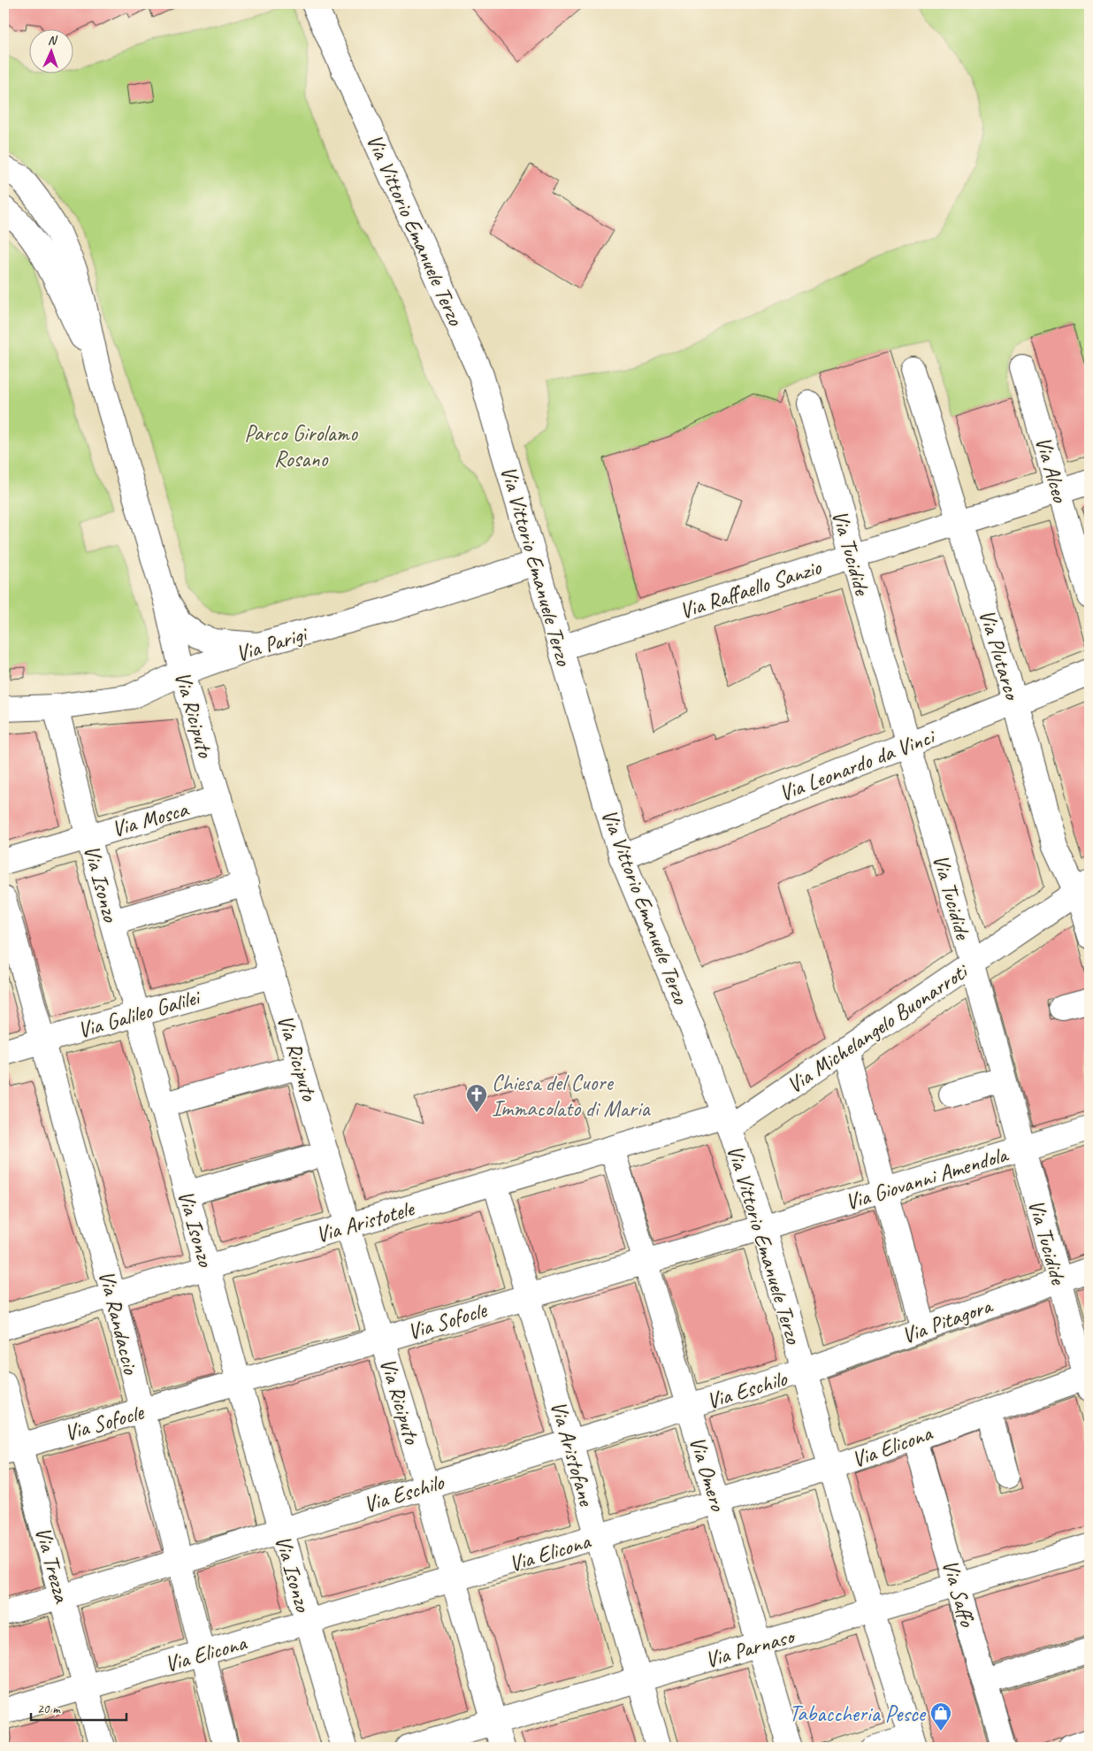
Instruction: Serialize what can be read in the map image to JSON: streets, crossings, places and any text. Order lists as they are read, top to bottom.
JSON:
{
  "streets": {
    "street": [
      "Via Vittorio Emanuele Terzo",
      "Via Alceo",
      "Via Tucidide",
      "Via Raffaello Sanzio",
      "Via Parigi",
      "Via Plutarco",
      "Via Riciputo",
      "Via Leonardo da Vinci",
      "Via Mosca",
      "Via Isonzo",
      "Via Galileo Galilei",
      "Via Michelangelo Buonarroti",
      "Via Giovanni Amendola",
      "Via Aristotele",
      "Via Sofocle",
      "Via Pitagora",
      "Via Randaccio",
      "Via Eschilo",
      "Via Elicona",
      "Via Aristofane",
      "Via Omero",
      "Via Trezza",
      "Via Saffo",
      "Via Parnaso"
    ]
  },
  "crossings": [
    ["Via Vittorio Emanuele Terzo", "Via Raffaello Sanzio"],
    ["Via Vittorio Emanuele Terzo", "Via Parigi"],
    ["Via Vittorio Emanuele Terzo", "Via Leonardo da Vinci"],
    ["Via Vittorio Emanuele Terzo", "Via Michelangelo Buonarroti"],
    ["Via Vittorio Emanuele Terzo", "Via Giovanni Amendola"],
    ["Via Vittorio Emanuele Terzo", "Via Aristotele"],
    ["Via Vittorio Emanuele Terzo", "Via Sofocle"],
    ["Via Vittorio Emanuele Terzo", "Via Pitagora"],
    ["Via Vittorio Emanuele Terzo", "Via Eschilo"],
    ["Via Vittorio Emanuele Terzo", "Via Elicona"],
    ["Via Vittorio Emanuele Terzo", "Via Parnaso"],
    ["Via Alceo", "Via Raffaello Sanzio"],
    ["Via Tucidide", "Via Raffaello Sanzio"],
    ["Via Tucidide", "Via Leonardo da Vinci"],
    ["Via Tucidide", "Via Michelangelo Buonarroti"],
    ["Via Tucidide", "Via Giovanni Amendola"],
    ["Via Tucidide", "Via Pitagora"],
    ["Via Tucidide", "Via Elicona"],
    ["Via Raffaello Sanzio", "Via Plutarco"],
    ["Via Parigi", "Via Riciputo"],
    ["Via Parigi", "Via Isonzo"],
    ["Via Plutarco", "Via Leonardo da Vinci"],
    ["Via Plutarco", "Via Michelangelo Buonarroti"],
    ["Via Riciputo", "Via Mosca"],
    ["Via Riciputo", "Via Galileo Galilei"],
    ["Via Riciputo", "Via Aristotele"],
    ["Via Riciputo", "Via Sofocle"],
    ["Via Riciputo", "Via Eschilo"],
    ["Via Riciputo", "Via Elicona"],
    ["Via Riciputo", "Via Parnaso"],
    ["Via Mosca", "Via Isonzo"],
    ["Via Isonzo", "Via Galileo Galilei"],
    ["Via Isonzo", "Via Aristotele"],
    ["Via Isonzo", "Via Sofocle"],
    ["Via Isonzo", "Via Eschilo"],
    ["Via Isonzo", "Via Elicona"],
    ["Via Galileo Galilei", "Via Randaccio"],
    ["Via Michelangelo Buonarroti", "Via Aristotele"],
    ["Via Giovanni Amendola", "Via Sofocle"],
    ["Via Aristotele", "Via Randaccio"],
    ["Via Aristotele", "Via Aristofane"],
    ["Via Aristotele", "Via Omero"],
    ["Via Sofocle", "Via Randaccio"],
    ["Via Sofocle", "Via Aristofane"],
    ["Via Sofocle", "Via Omero"],
    ["Via Sofocle", "Via Trezza"],
    ["Via Pitagora", "Via Eschilo"],
    ["Via Randaccio", "Via Eschilo"],
    ["Via Randaccio", "Via Elicona"],
    ["Via Eschilo", "Via Aristofane"],
    ["Via Eschilo", "Via Omero"],
    ["Via Eschilo", "Via Trezza"],
    ["Via Elicona", "Via Aristofane"],
    ["Via Elicona", "Via Omero"],
    ["Via Elicona", "Via Trezza"],
    ["Via Elicona", "Via Saffo"],
    ["Via Aristofane", "Via Parnaso"],
    ["Via Omero", "Via Parnaso"],
    ["Via Saffo", "Via Parnaso"]
  ],
  "parks": ["Parco Girolamo Rosano"],
  "places": {
    "church": ["Chiesa del Cuore Immacolato di Maria"],
    "shop": ["Tabaccheria Pesce"]
  },
  "scale_bar": "20 m",
  "north": "top"
}
